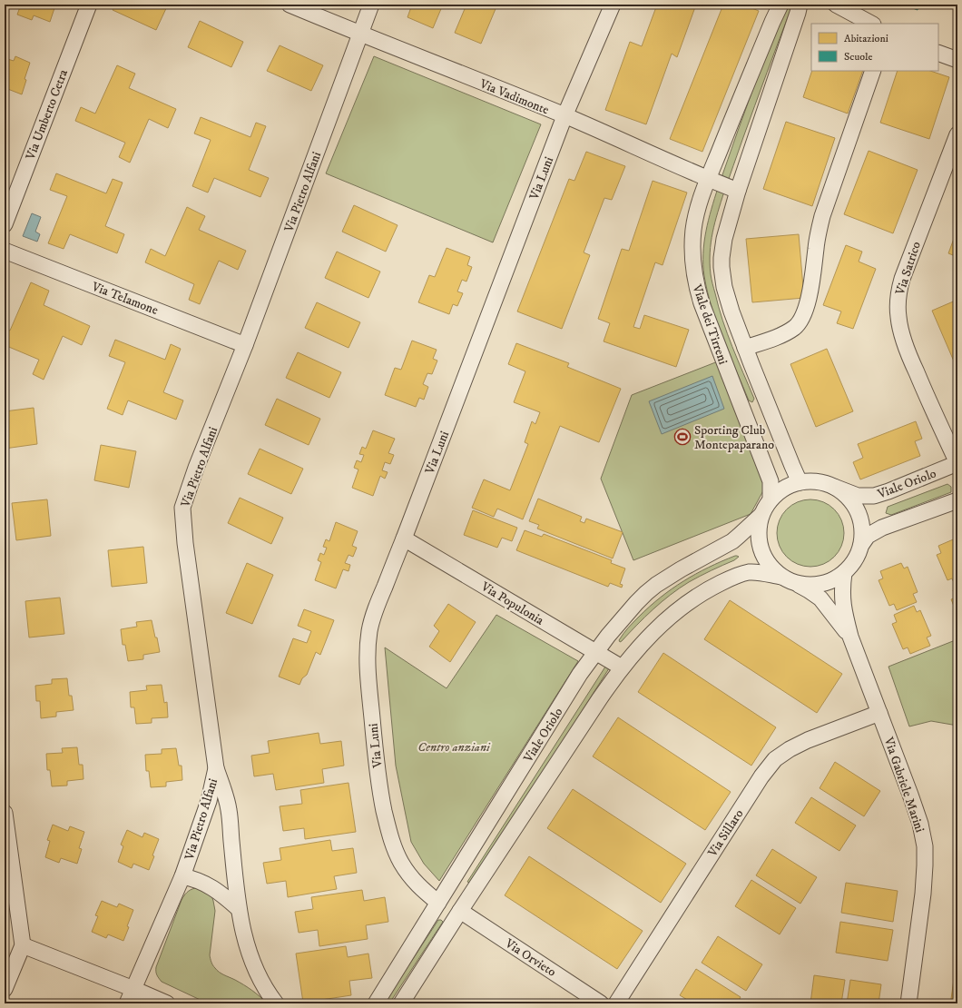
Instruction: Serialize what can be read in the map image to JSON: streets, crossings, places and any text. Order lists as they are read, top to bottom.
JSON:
{
  "streets": {
    "street": [
      "Via Vadimonte",
      "Via Umberto Cetra",
      "Via Luni",
      "Via Pietro Alfani",
      "Via Satrico",
      "Via Telamone",
      "Viale dei Tirreni",
      "Viale Oriolo",
      "Via Populonia",
      "Via Gabriele Marini",
      "Via Sillaro",
      "Via Orvieto"
    ]
  },
  "crossings": [
    ["Via Vadimonte", "Via Luni"],
    ["Via Vadimonte", "Via Pietro Alfani"],
    ["Via Vadimonte", "Viale dei Tirreni"],
    ["Via Luni", "Viale Oriolo"],
    ["Via Luni", "Via Populonia"],
    ["Via Pietro Alfani", "Via Telamone"],
    ["Via Satrico", "Viale Oriolo"],
    ["Viale dei Tirreni", "Viale Oriolo"],
    ["Viale dei Tirreni", "Via Gabriele Marini"],
    ["Viale Oriolo", "Via Populonia"],
    ["Viale Oriolo", "Via Gabriele Marini"],
    ["Via Gabriele Marini", "Via Sillaro"]
  ],
  "parks": ["Centro anziani"],
  "places": {
    "sports": ["Sporting Club Montepaparano"]
  },
  "legend": ["Abitazioni", "Scuole"]
}
